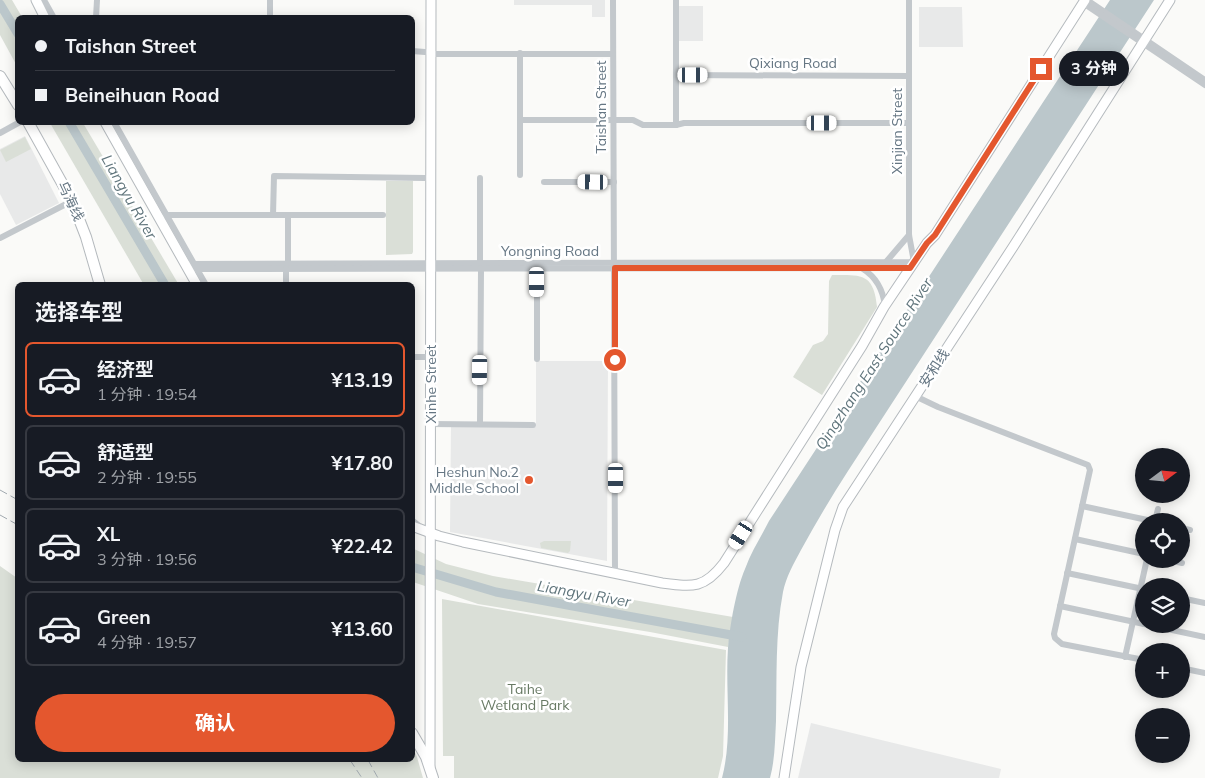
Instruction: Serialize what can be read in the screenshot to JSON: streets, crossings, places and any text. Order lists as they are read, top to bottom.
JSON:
{
  "streets": {
    "highway": ["乌海线"],
    "main road": ["安和线", "Xinhe Street"],
    "street": [
      "Qixiang Road",
      "Taishan Street",
      "Xinjian Street",
      "Yongning Road"
    ]
  },
  "crossings": [
    ["Qixiang Road", "Xinjian Street"],
    ["Taishan Street", "Yongning Road"],
    ["Xinjian Street", "Yongning Road"],
    ["Yongning Road", "Xinhe Street"]
  ],
  "water": ["Liangyu River", "Qingzhang East Source River"],
  "parks": ["Taihe Wetland Park"],
  "places": ["Heshun No.2 Middle School"],
  "north": "right",
  "page": {
    "banner": ["Taishan Street", "Beineihuan Road"],
    "bubble": "3 分钟",
    "heading": "选择车型",
    "list": [
      {
        "name": "经济型",
        "note": "1 分钟 · 19:54",
        "value": "¥13.19"
      },
      {
        "name": "舒适型",
        "note": "2 分钟 · 19:55",
        "value": "¥17.80"
      },
      {
        "name": "XL",
        "note": "3 分钟 · 19:56",
        "value": "¥22.42"
      },
      {
        "name": "Green",
        "note": "4 分钟 · 19:57",
        "value": "¥13.60"
      }
    ],
    "map_buttons": ["+", "−"],
    "buttons": "确认"
  }
}
